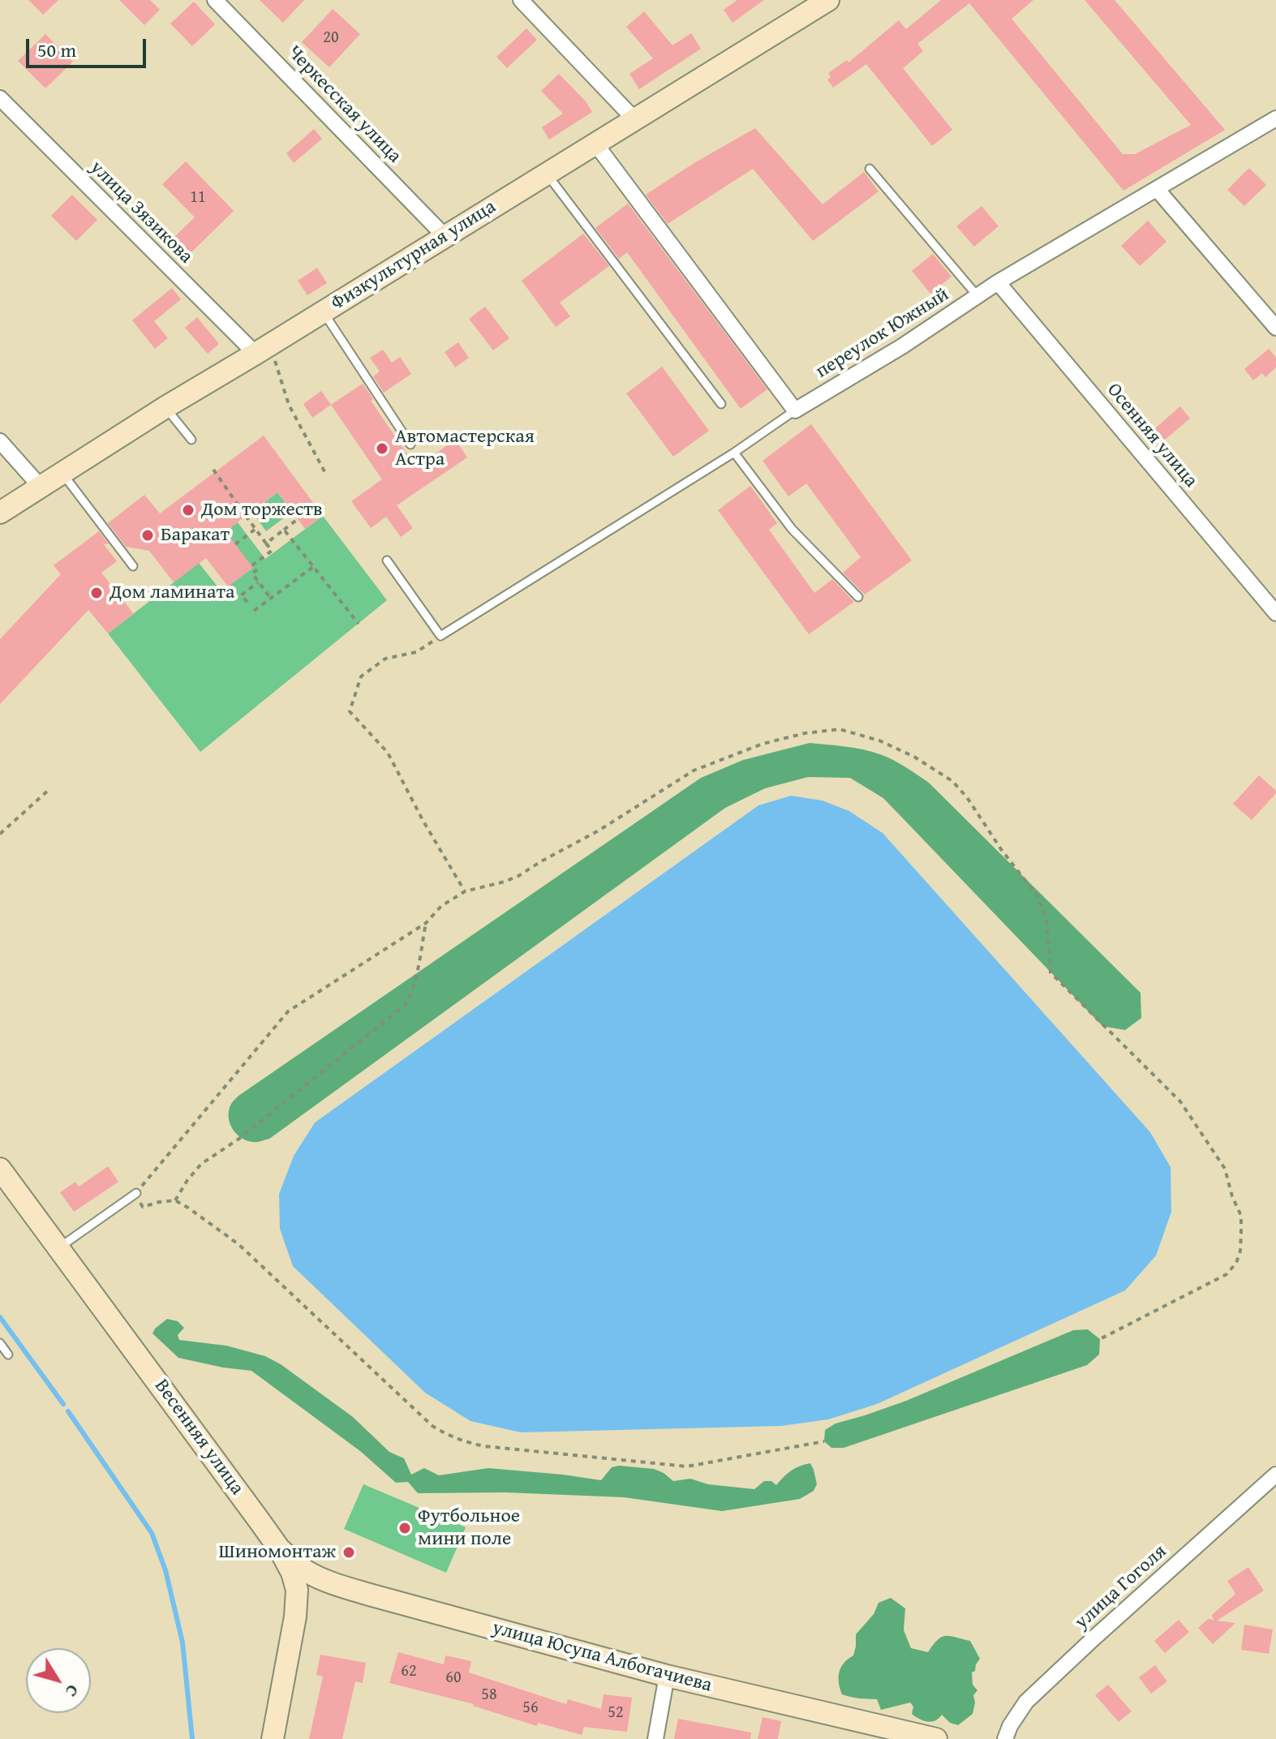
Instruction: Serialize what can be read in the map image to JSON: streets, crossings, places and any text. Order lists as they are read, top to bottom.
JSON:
{
  "streets": {
    "street": [
      "Черкесская улица",
      "улица Зязикова",
      "Физкультурная улица",
      "переулок Южный",
      "Осенняя улица",
      "Весенняя улица",
      "улица Гоголя",
      "улица Юсупа Албогачиева"
    ]
  },
  "crossings": [
    ["Черкесская улица", "Физкультурная улица"],
    ["улица Зязикова", "Физкультурная улица"],
    ["переулок Южный", "Осенняя улица"],
    ["Весенняя улица", "улица Юсупа Албогачиева"]
  ],
  "places": [
    "Автомастерская Астра",
    "Дом торжеств",
    "Баракат",
    "Дом ламината",
    "Футбольное мини поле",
    "Шиномонтаж"
  ],
  "house_numbers": [
    "20",
    "11",
    "62",
    "60",
    "58",
    "56",
    "52"
  ],
  "scale_bar": "50 m",
  "north": "bottom right"
}
